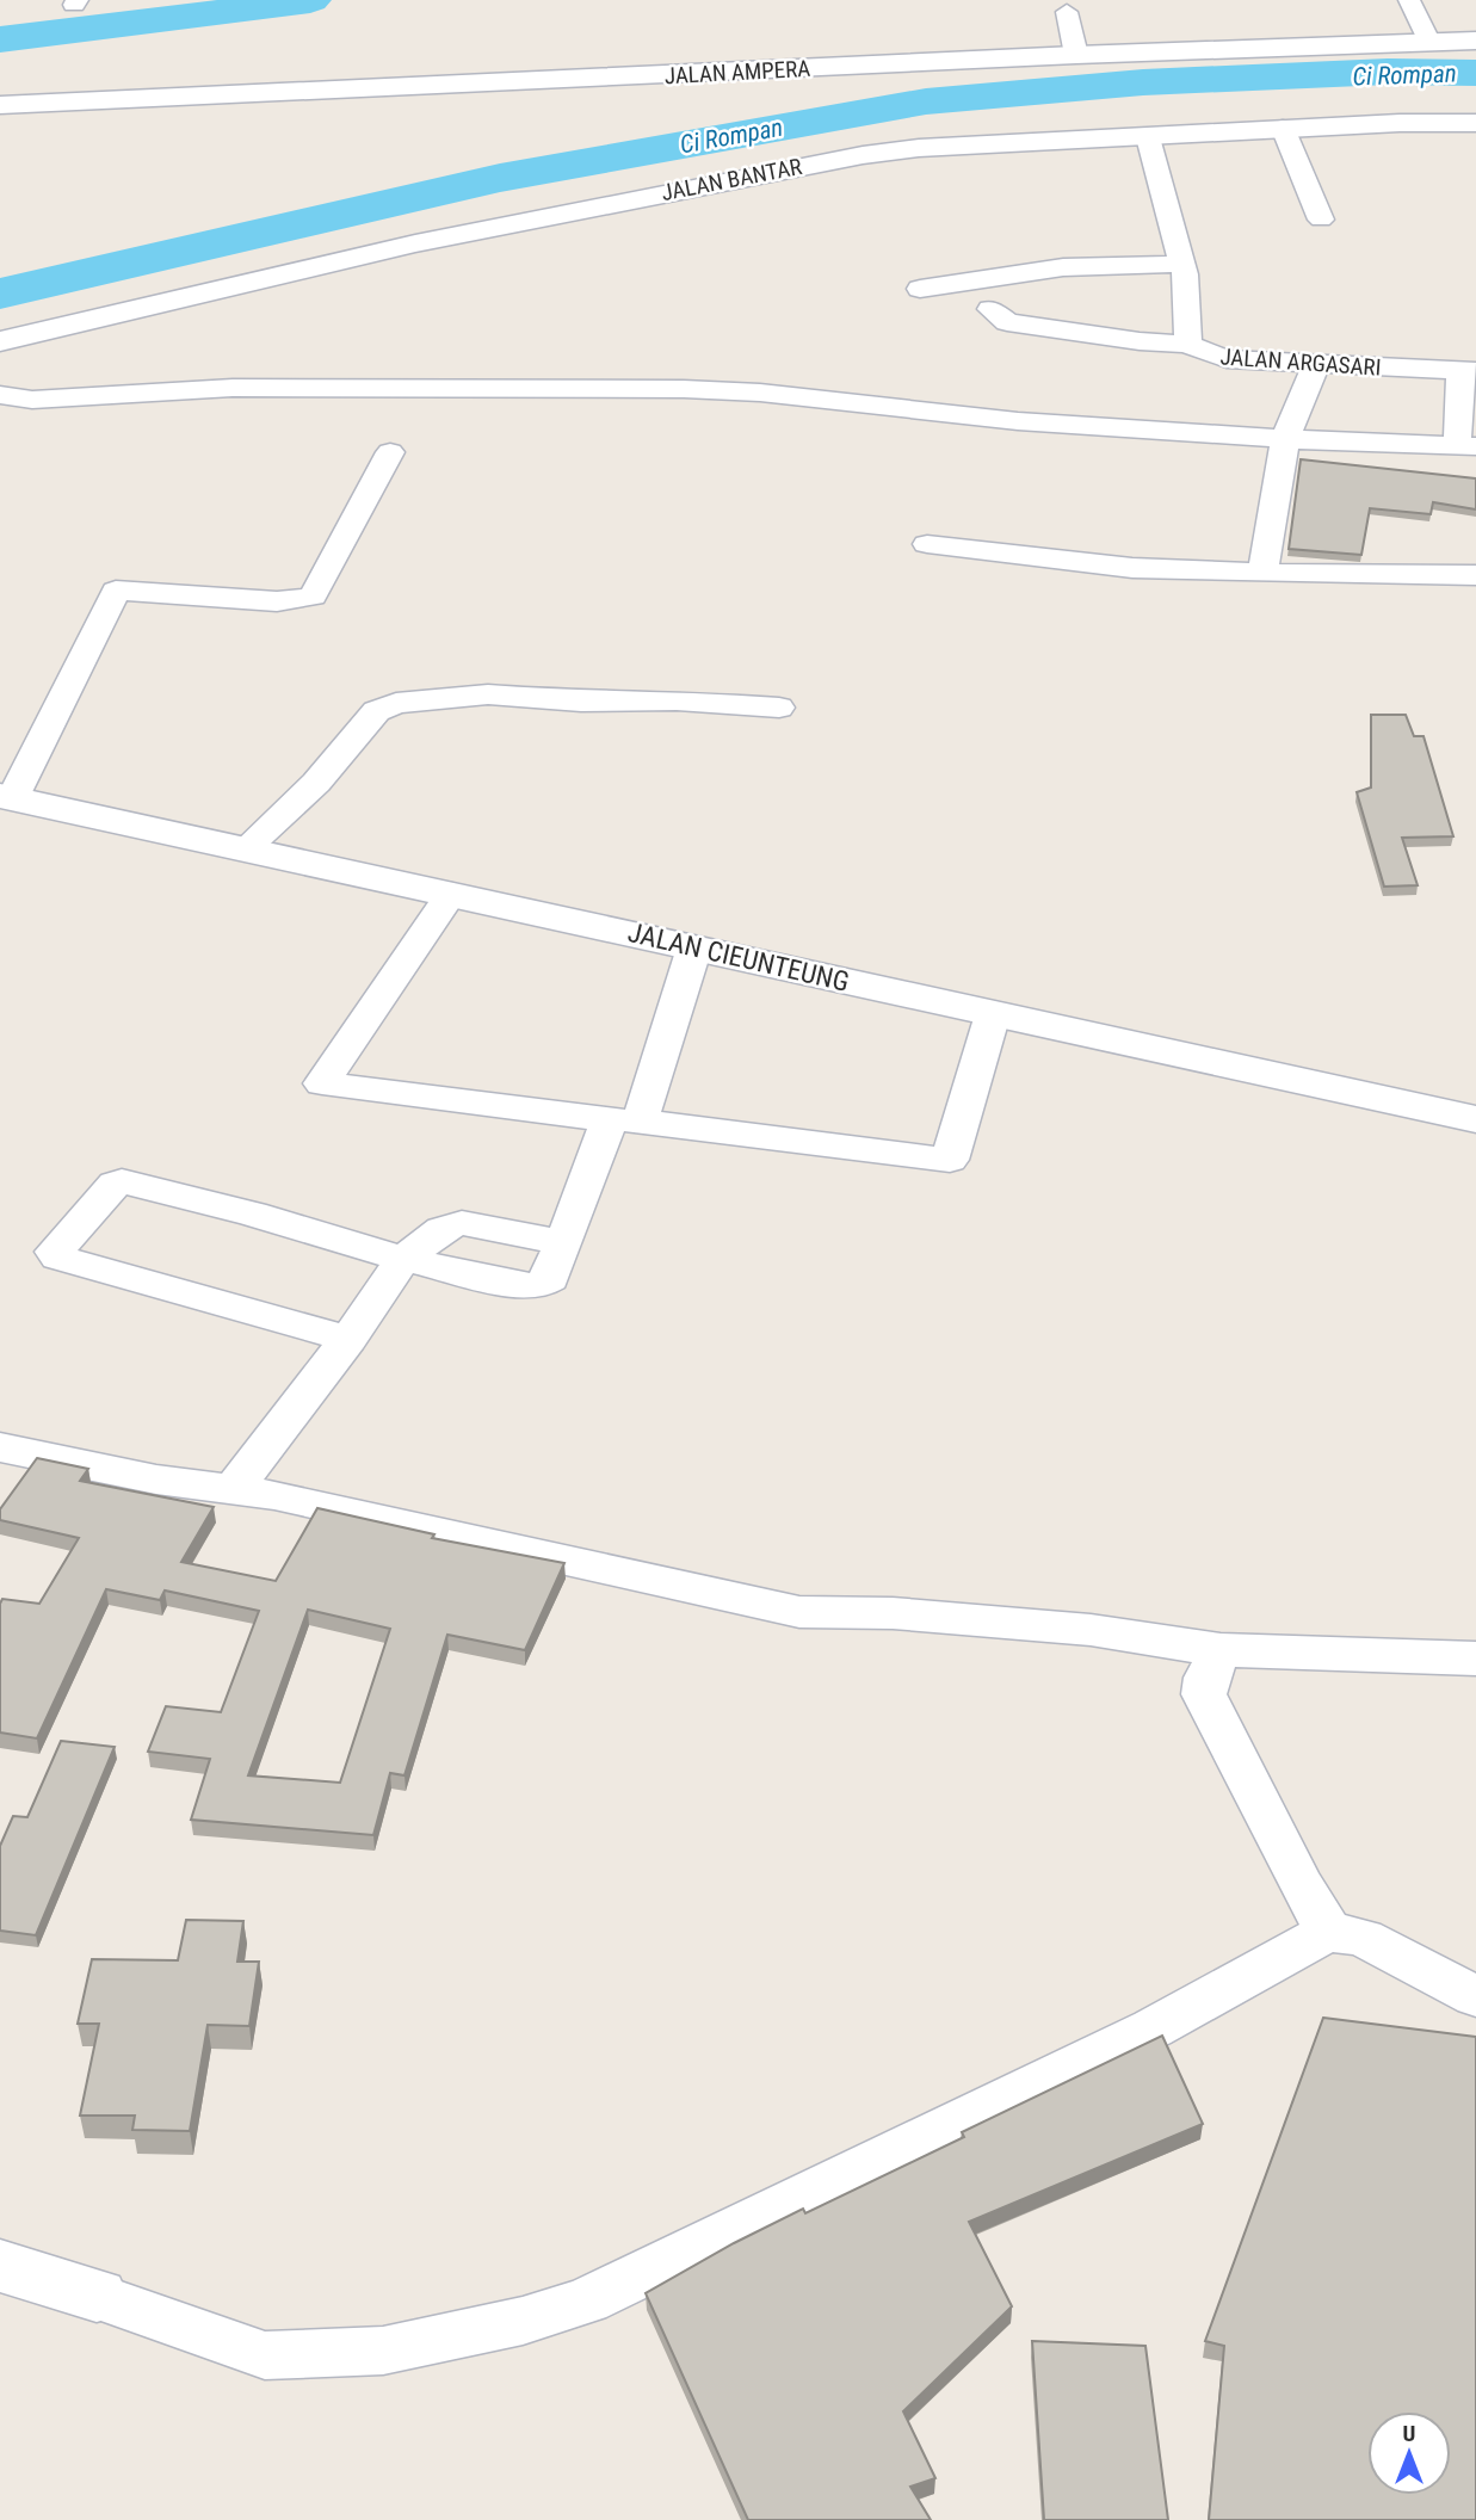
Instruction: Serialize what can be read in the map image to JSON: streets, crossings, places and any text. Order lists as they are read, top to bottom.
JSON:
{
  "streets": {
    "street": [
      "JALAN AMPERA",
      "JALAN BANTAR",
      "JALAN ARGASARI",
      "JALAN CIEUNTEUNG"
    ]
  },
  "crossings": [
    ["JALAN BANTAR", "JALAN ARGASARI"]
  ],
  "water": ["Ci Rompan"],
  "north": "top"
}
